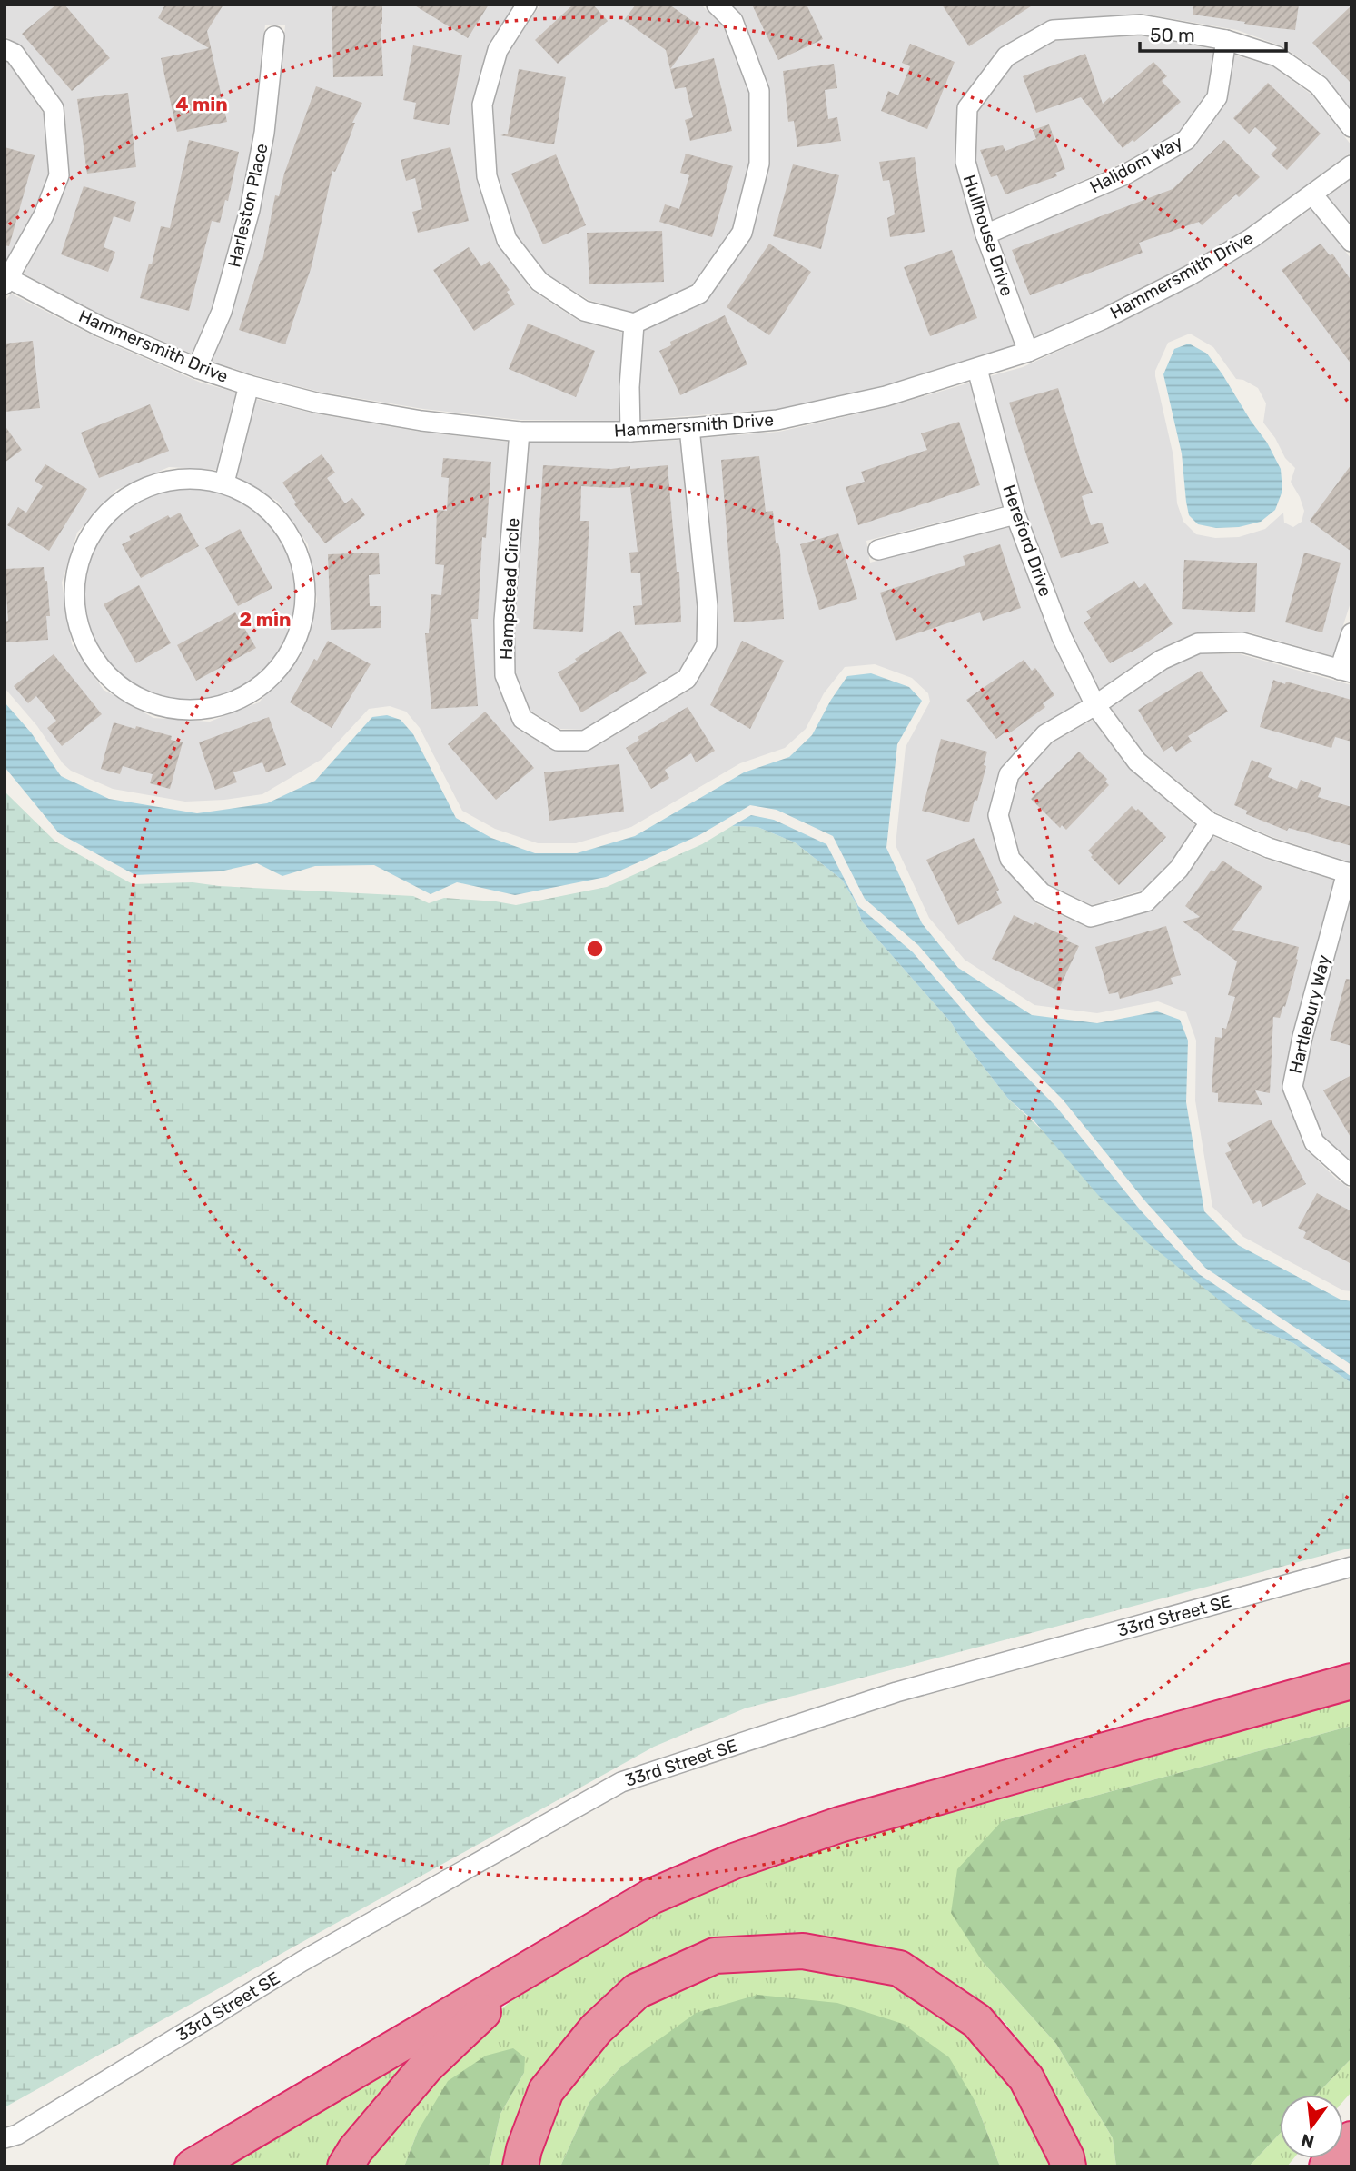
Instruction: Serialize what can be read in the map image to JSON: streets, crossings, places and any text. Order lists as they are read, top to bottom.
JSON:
{
  "streets": {
    "street": [
      "Halidom Way",
      "Harleston Place",
      "Hullhouse Drive",
      "Hammersmith Drive",
      "Hereford Drive",
      "Hampstead Circle",
      "Hartlebury Way",
      "33rd Street SE"
    ]
  },
  "crossings": [
    ["Halidom Way", "Hullhouse Drive"],
    ["Harleston Place", "Hammersmith Drive"],
    ["Hullhouse Drive", "Hammersmith Drive"],
    ["Hammersmith Drive", "Hereford Drive"],
    ["Hammersmith Drive", "Hampstead Circle"]
  ],
  "scale_bar": "50 m",
  "north": "bottom",
  "rings": ["4 min", "2 min"]
}
